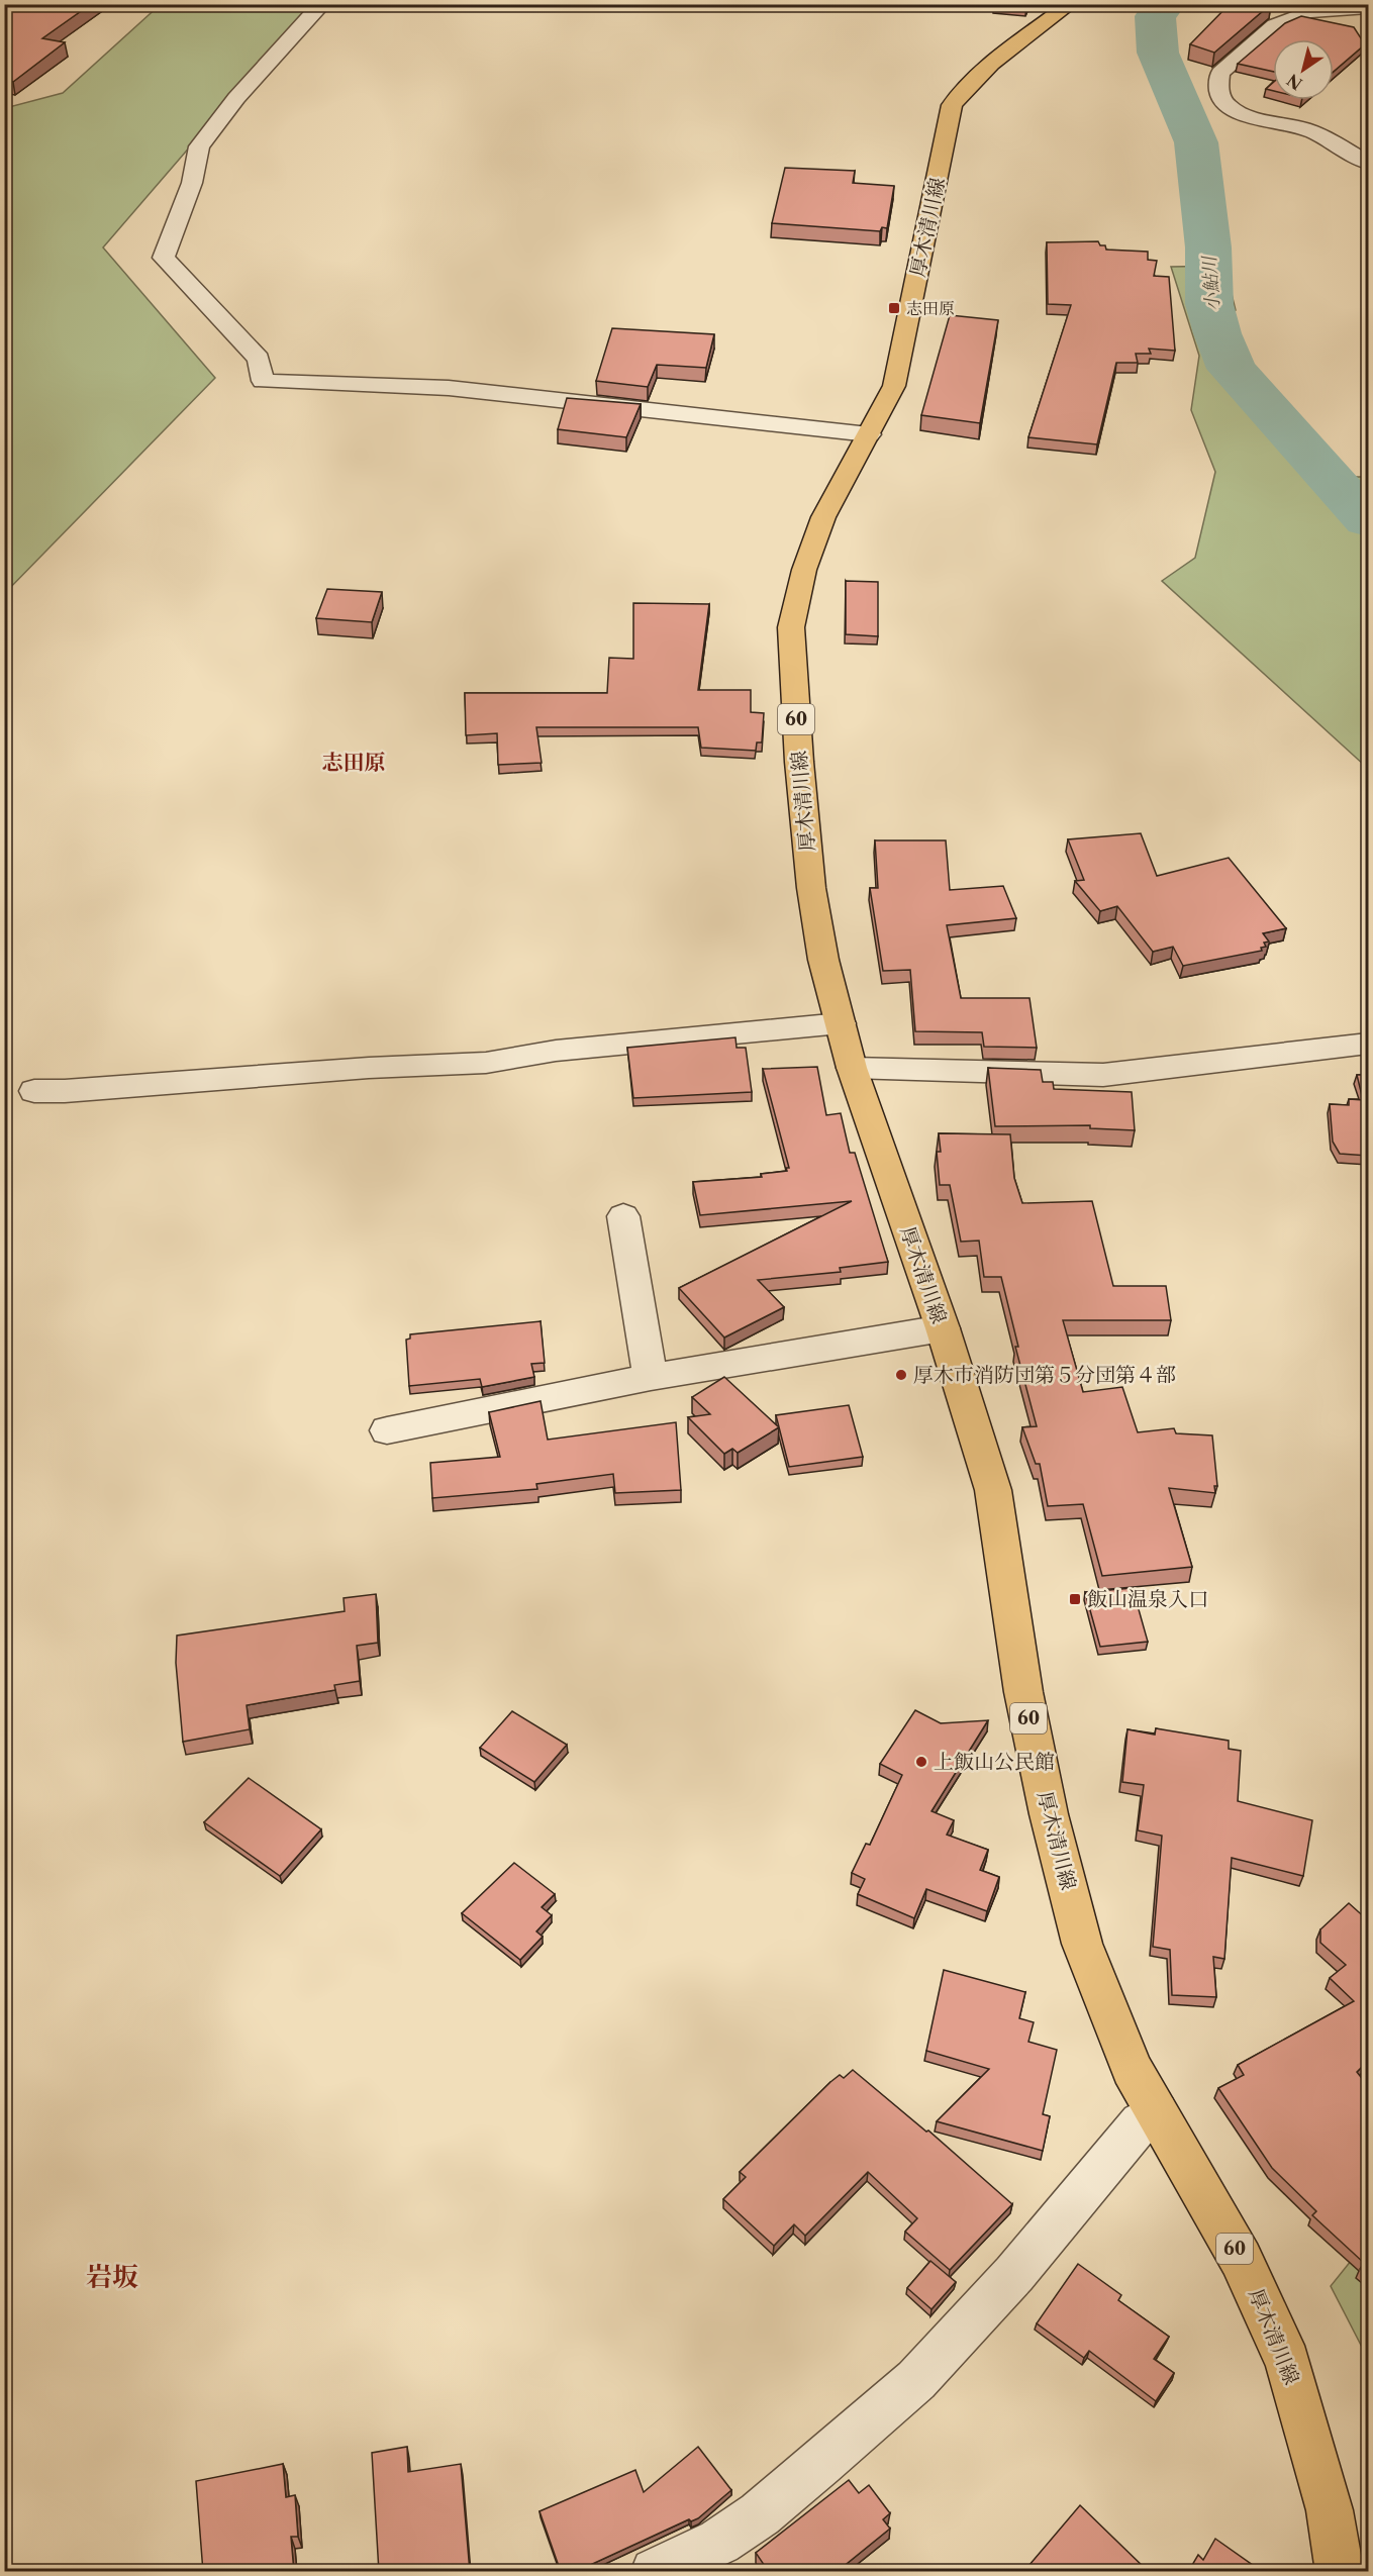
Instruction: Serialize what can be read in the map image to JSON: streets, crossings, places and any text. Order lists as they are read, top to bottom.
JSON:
{
  "streets": {
    "main road": ["厚木清川線", "60"]
  },
  "districts": ["志田原", "岩坂"],
  "water": ["小鮎川"],
  "places": {
    "transit": ["志田原", "飯山温泉入口"],
    "other": ["厚木市消防団第５分団第４部", "上飯山公民館"]
  },
  "north": "bottom left"
}
